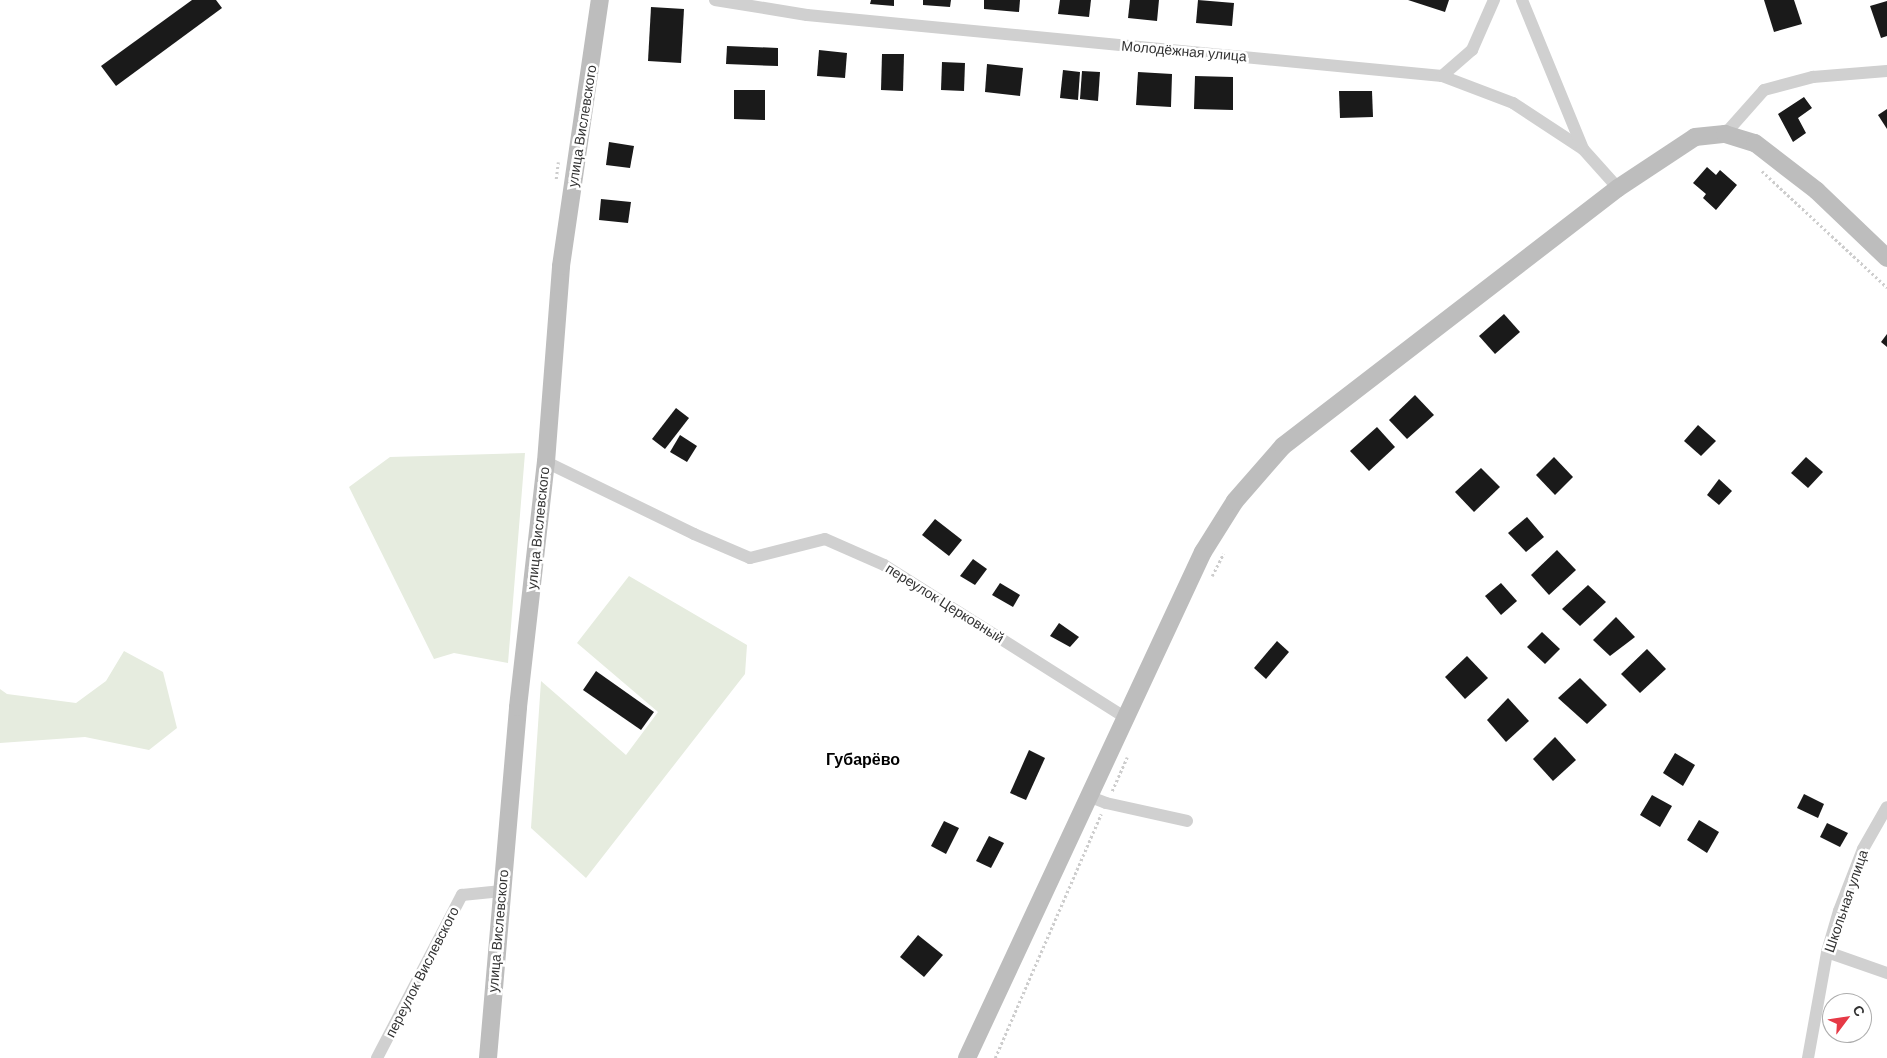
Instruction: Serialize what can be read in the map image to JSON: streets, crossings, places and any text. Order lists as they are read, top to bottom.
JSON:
{
  "streets": {
    "main road": ["улица Вислевского"],
    "street": [
      "Молодёжная улица",
      "переулок Церковный",
      "Школьная улица",
      "переулок Вислевского"
    ]
  },
  "crossings": [
    ["улица Вислевского", "переулок Церковный"],
    ["улица Вислевского", "переулок Вислевского"]
  ],
  "districts": ["Губарёво"],
  "north": "top right"
}
